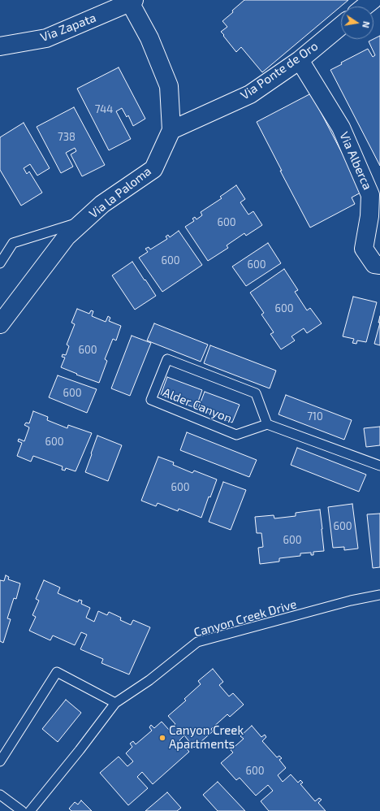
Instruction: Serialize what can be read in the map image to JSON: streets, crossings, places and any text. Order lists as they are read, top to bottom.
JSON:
{
  "streets": {
    "street": [
      "Via Zapata",
      "Via Ponte de Oro",
      "Via Alberca",
      "Via la Paloma"
    ],
    "lane": ["Alder Canyon", "Canyon Creek Drive"]
  },
  "crossings": [
    ["Via Zapata", "Via la Paloma"],
    ["Via Ponte de Oro", "Via Alberca"],
    ["Via Ponte de Oro", "Via la Paloma"]
  ],
  "places": ["Canyon Creek Apartments"],
  "house_numbers": [
    "744",
    "738",
    "600",
    "600",
    "600",
    "600",
    "600",
    "600",
    "710",
    "600",
    "600",
    "600",
    "600",
    "600"
  ],
  "north": "right"
}
